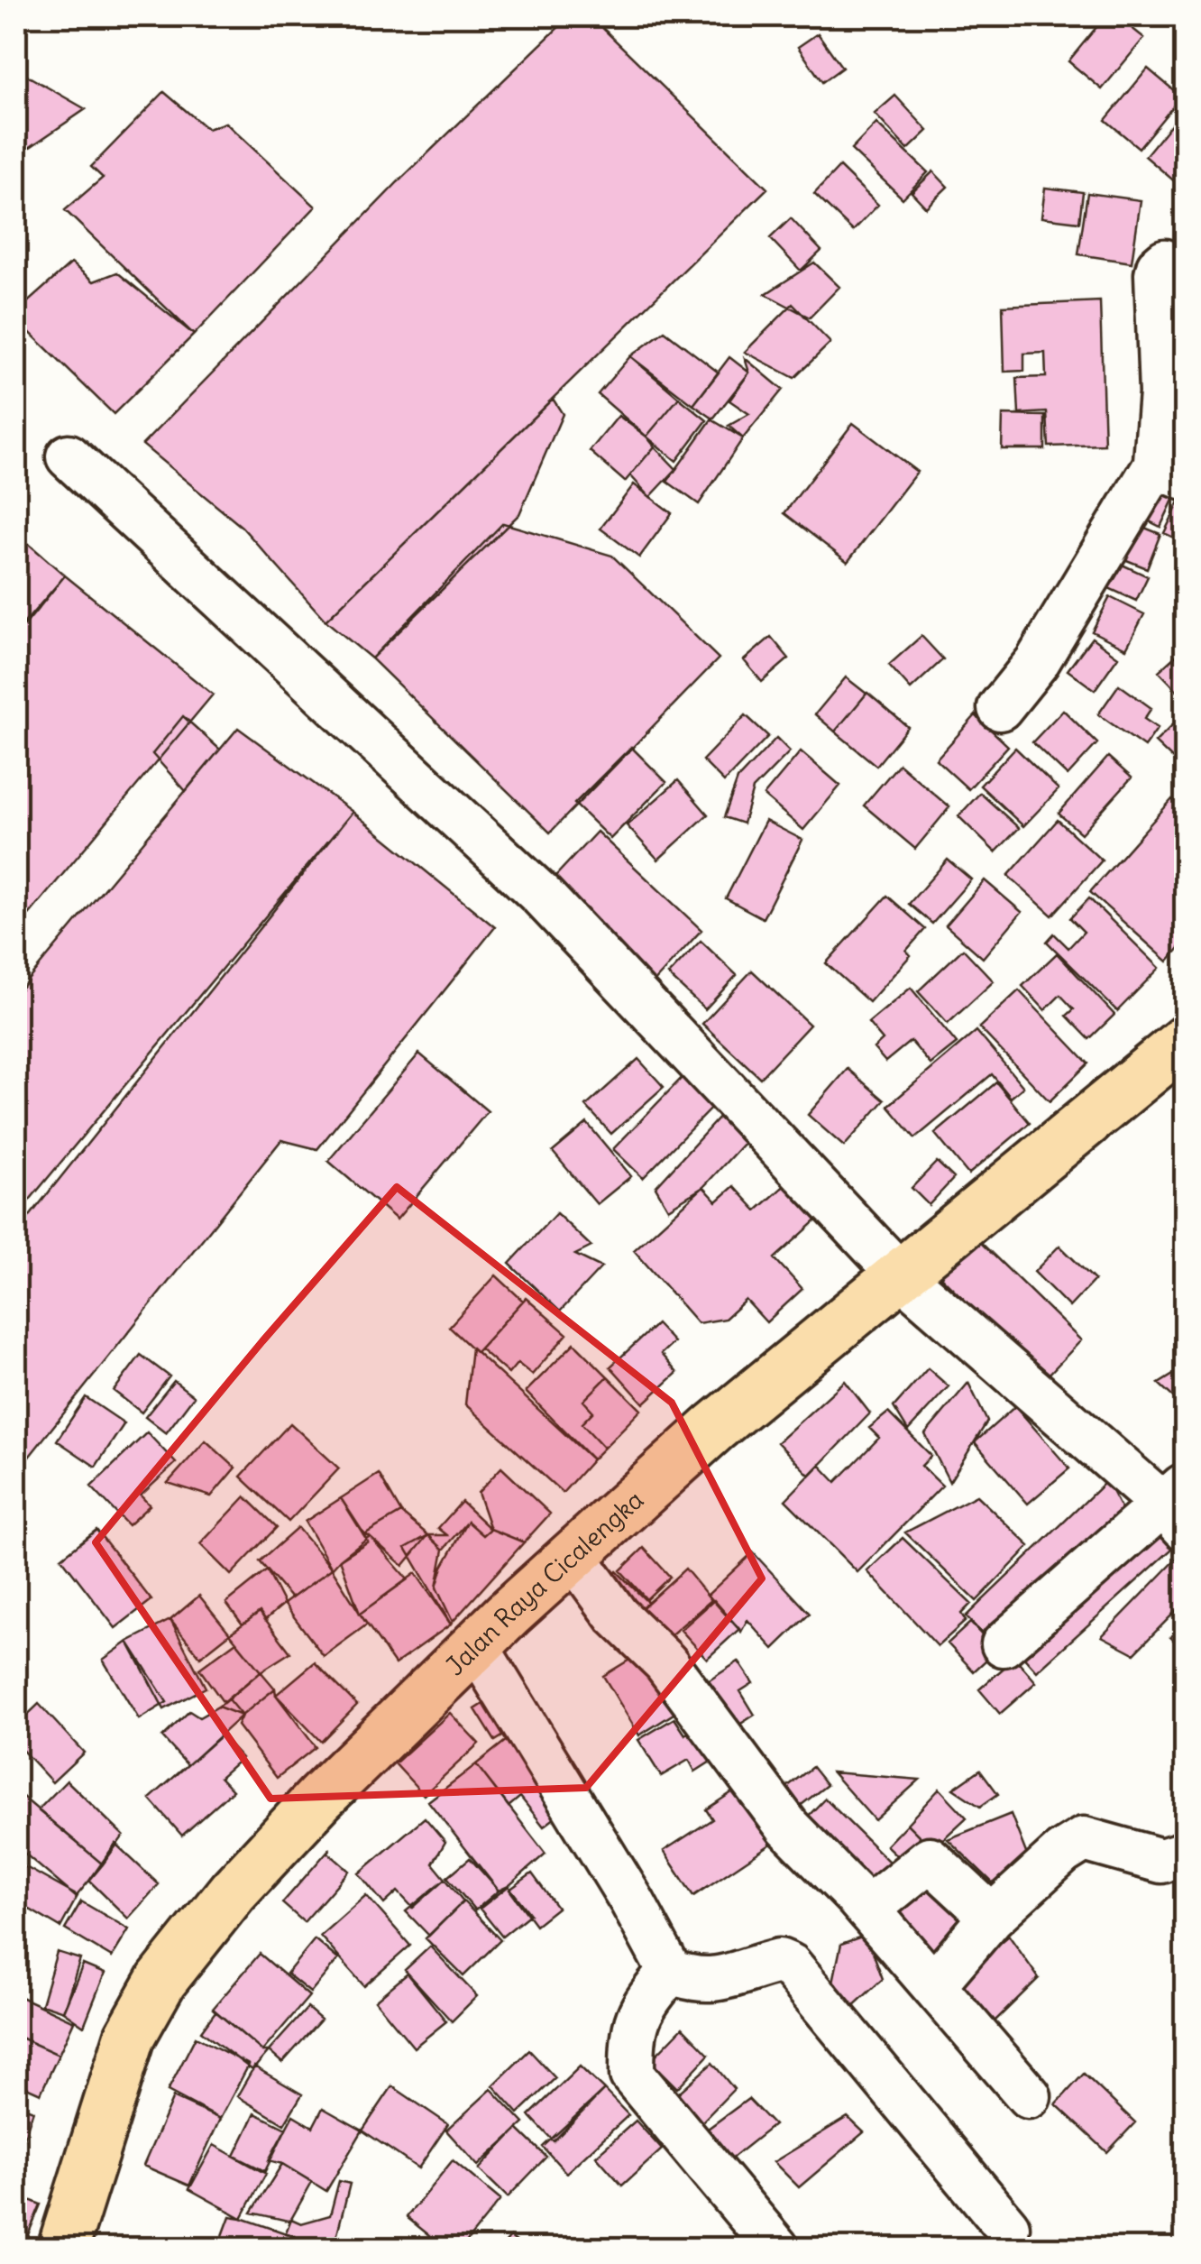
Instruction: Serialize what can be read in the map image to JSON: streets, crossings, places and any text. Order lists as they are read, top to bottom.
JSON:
{
  "streets": {
    "main road": ["Jalan Raya Cicalengka"]
  }
}
